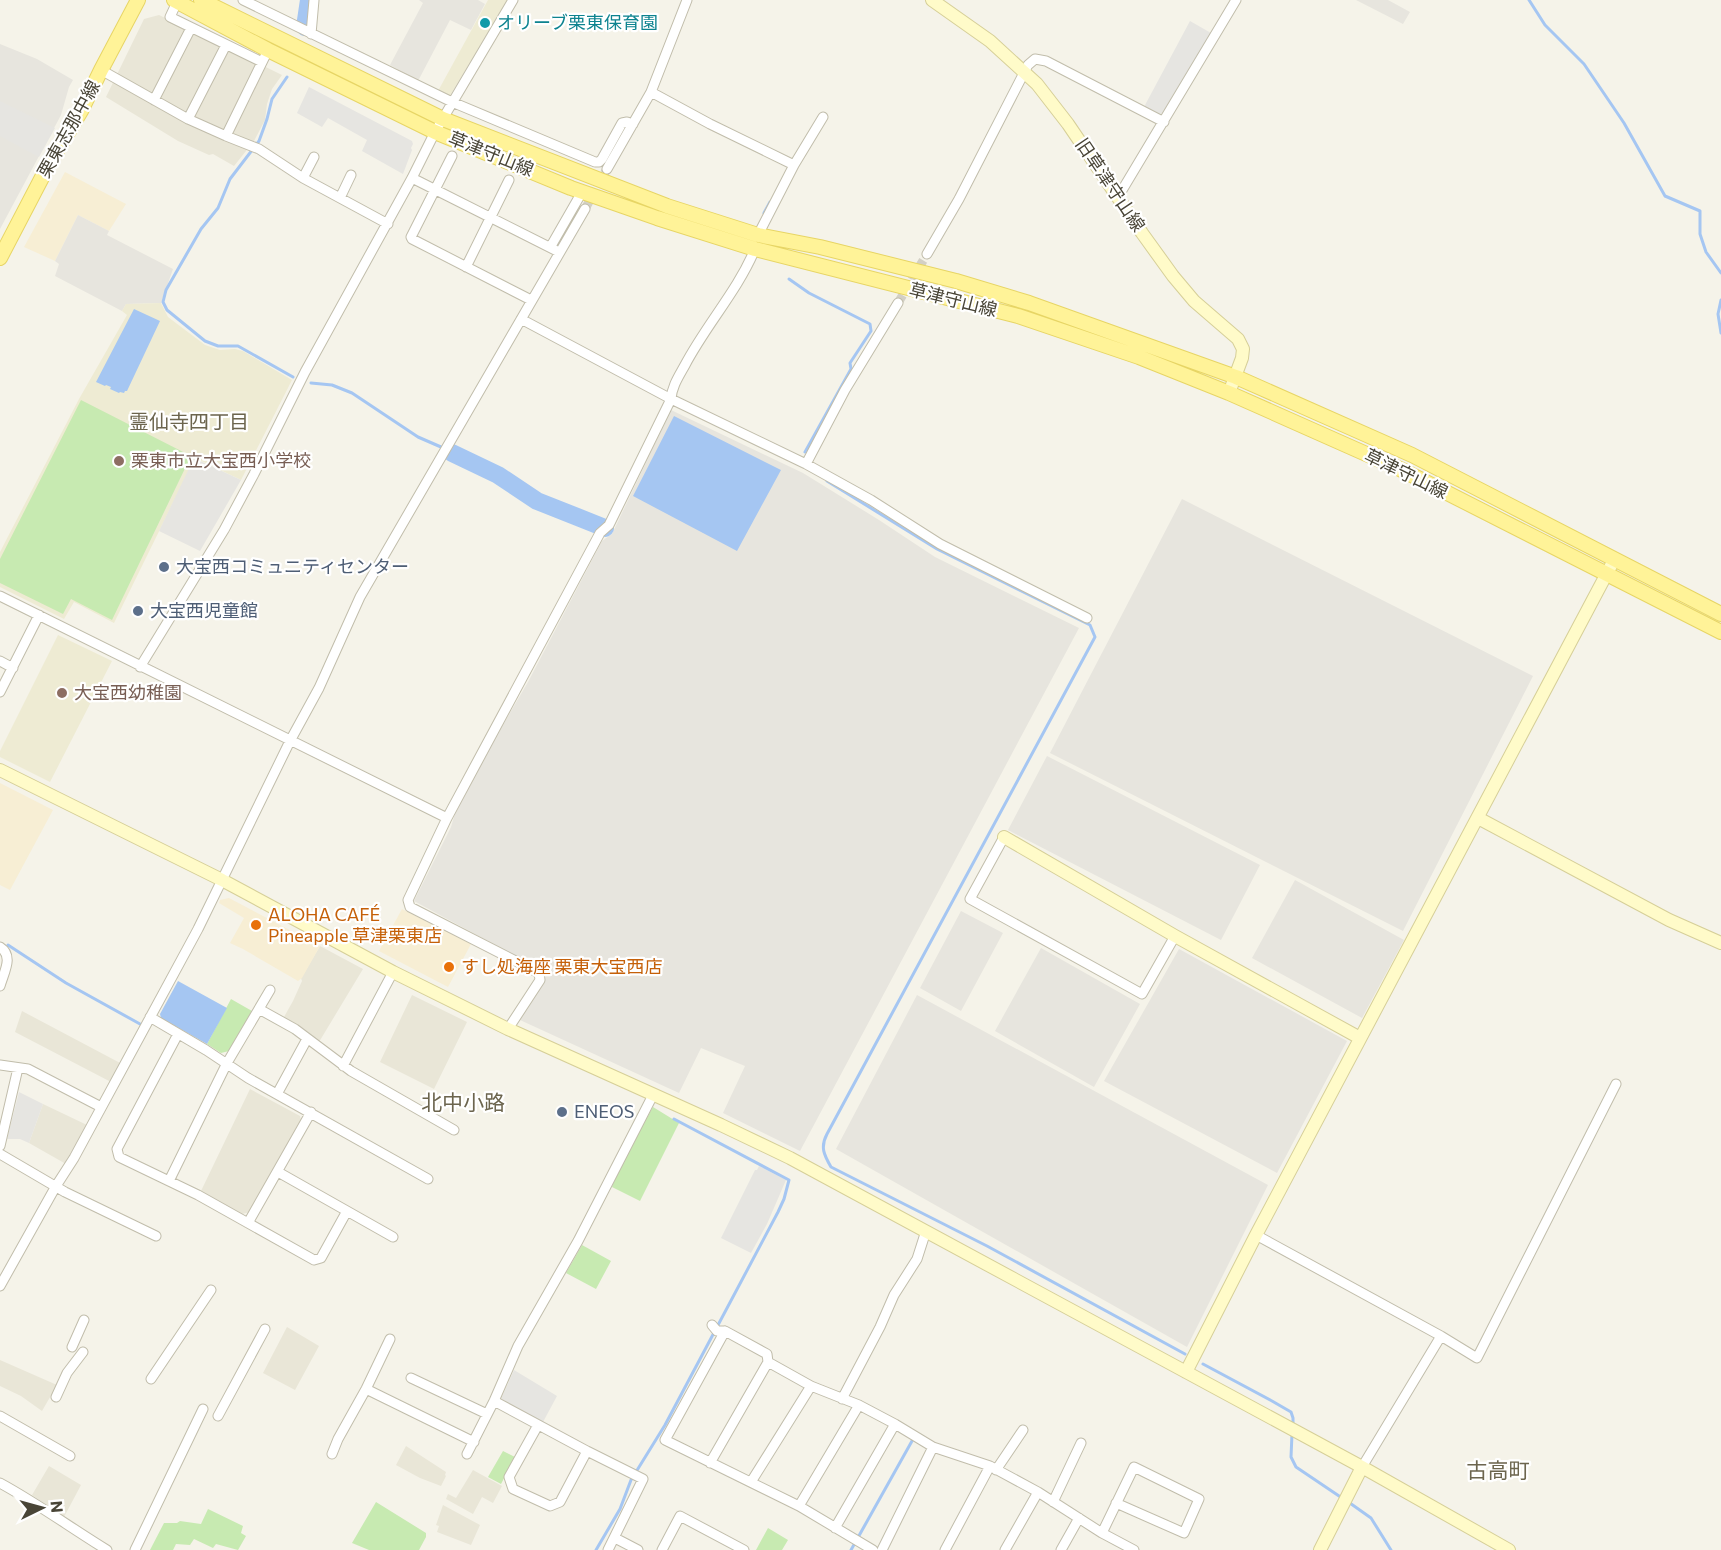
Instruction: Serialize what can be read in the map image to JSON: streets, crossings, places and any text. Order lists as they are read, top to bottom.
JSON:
{
  "streets": {
    "main road": ["栗東志那中線", "草津守山線"],
    "street": ["旧草津守山線"]
  },
  "crossings": [
    ["草津守山線", "旧草津守山線"]
  ],
  "districts": ["霊仙寺四丁目", "北中小路", "古高町"],
  "places": [
    "オリーブ栗東保育園",
    "栗東市立大宝西小学校",
    "大宝西コミュニティセンター",
    "大宝西児童館",
    "大宝西幼稚園",
    "ALOHA CAFÉ Pineapple 草津栗東店",
    "すし処海座 栗東大宝西店",
    "ENEOS"
  ],
  "north": "right"
}
